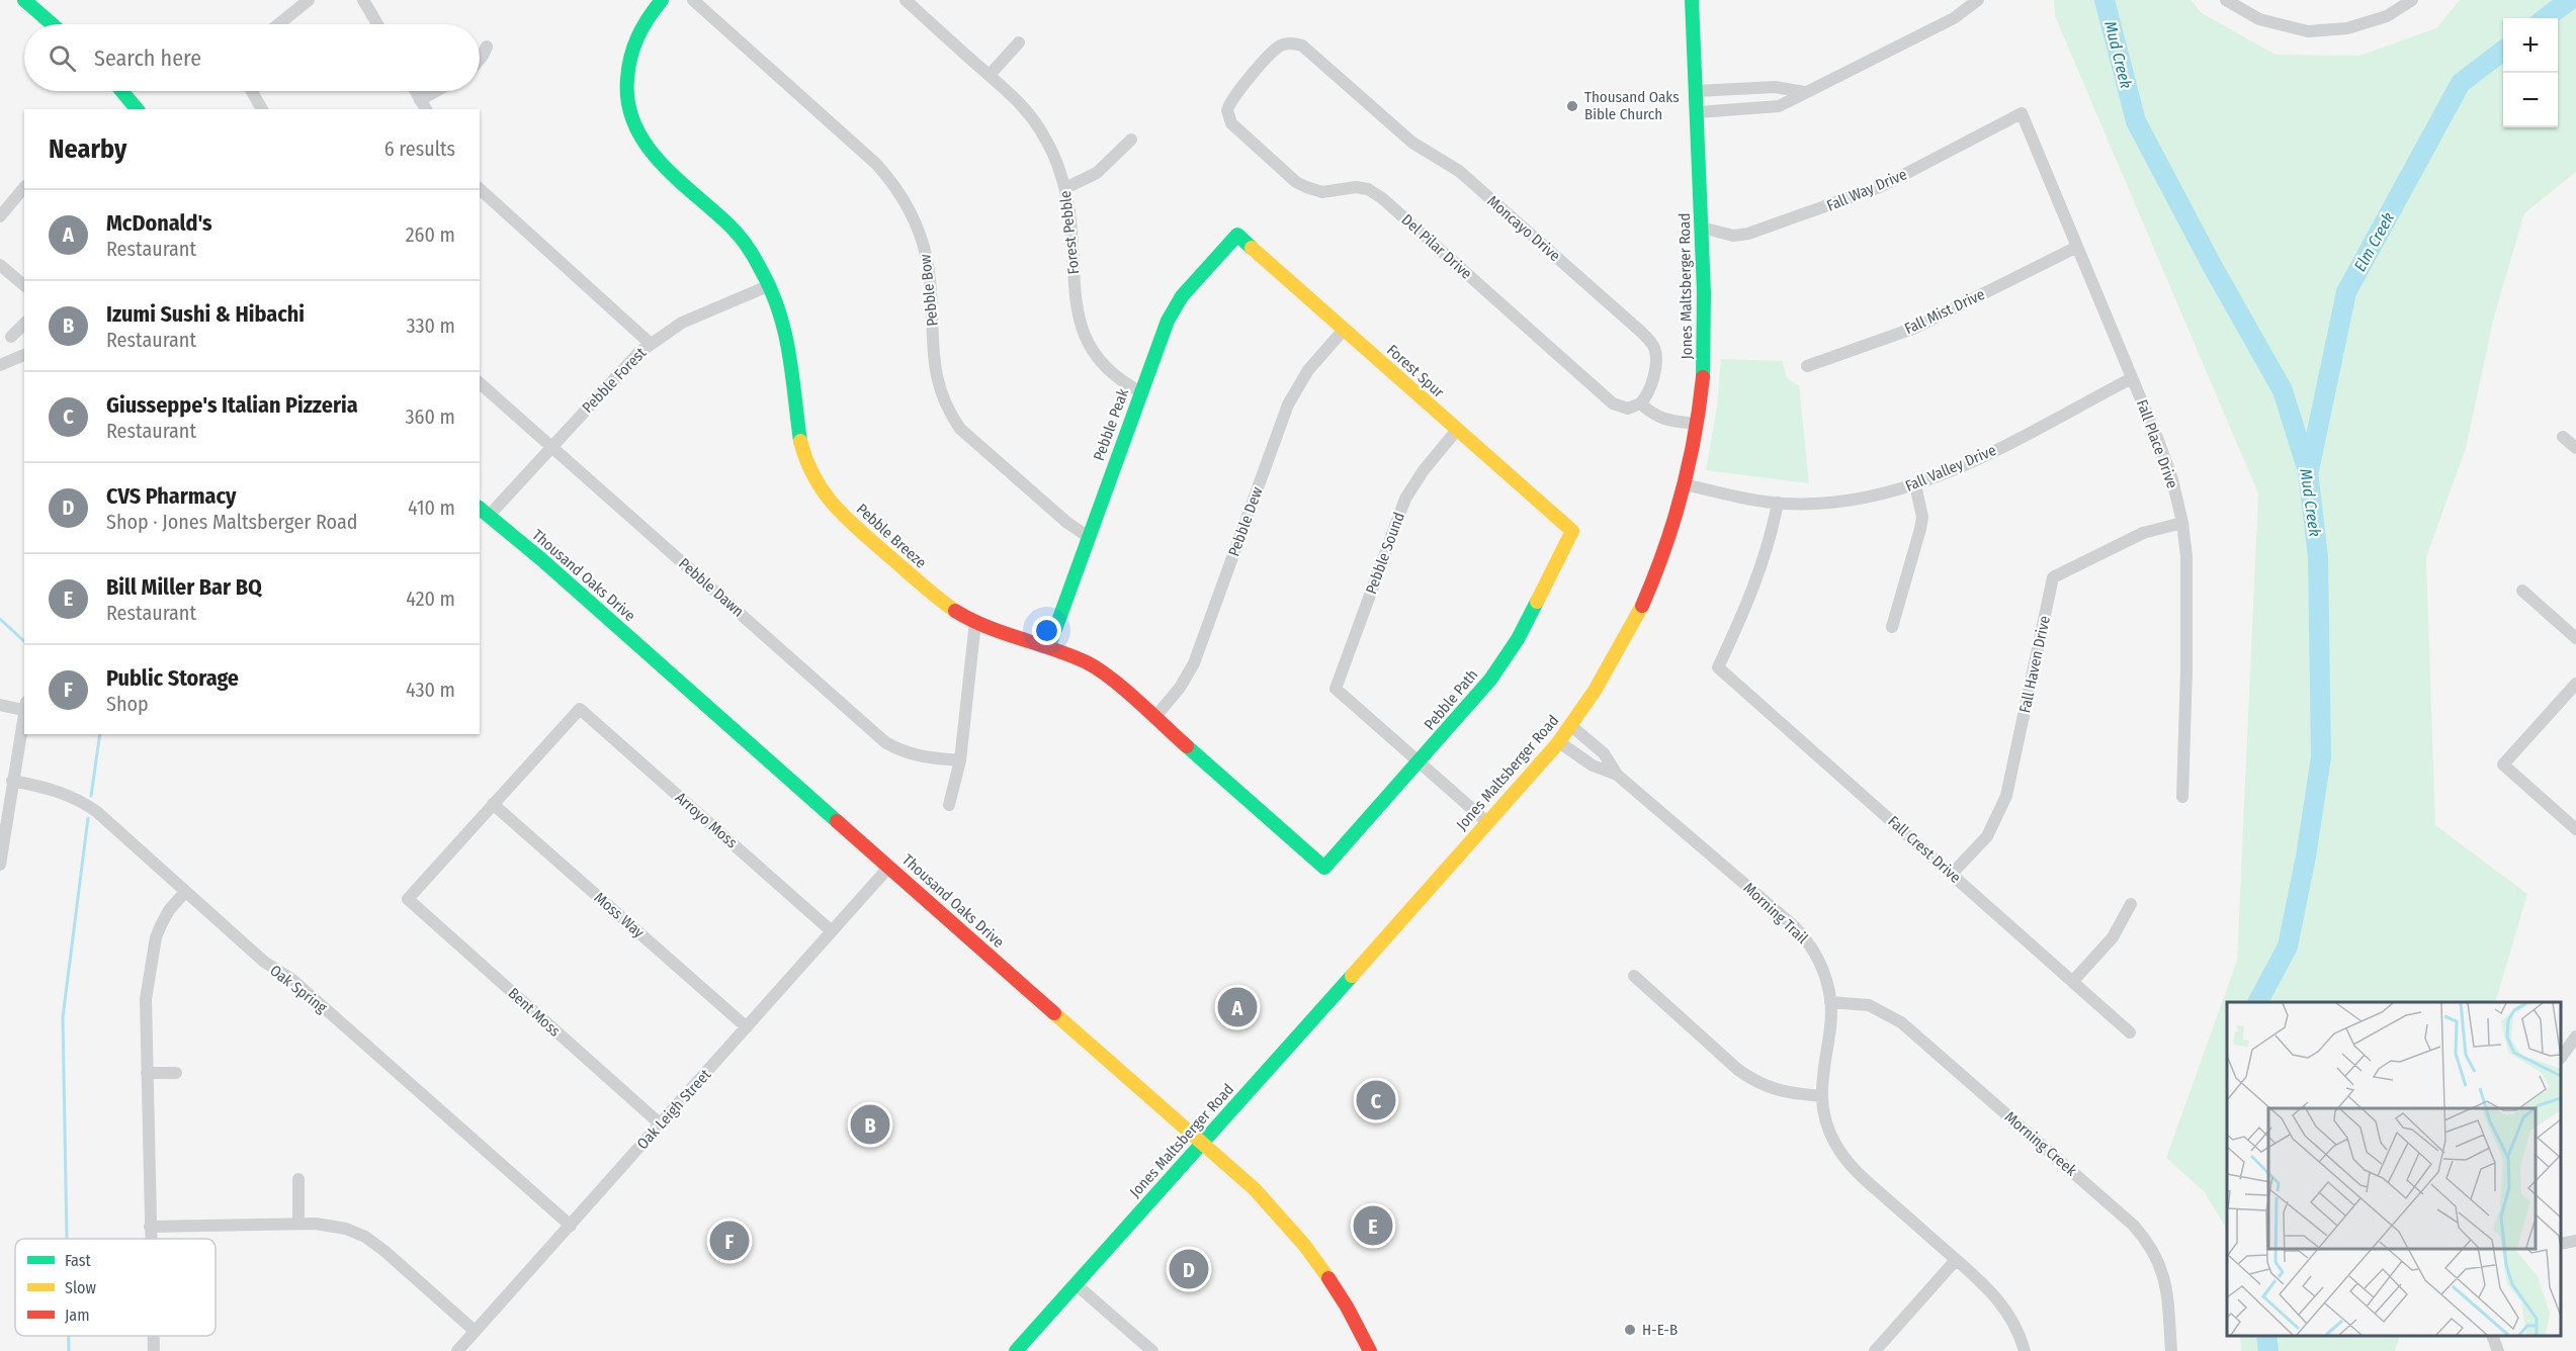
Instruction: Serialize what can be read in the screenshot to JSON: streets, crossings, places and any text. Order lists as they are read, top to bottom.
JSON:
{
  "streets": {
    "main road": [
      "Jones Maltsberger Road",
      "Forest Spur",
      "Pebble Peak",
      "Pebble Breeze",
      "Thousand Oaks Drive",
      "Pebble Path"
    ],
    "street": [
      "Fall Way Drive",
      "Moncayo Drive",
      "Forest Pebble",
      "Del Pilar Drive",
      "Pebble Bow",
      "Fall Mist Drive",
      "Pebble Forest",
      "Fall Place Drive",
      "Fall Valley Drive",
      "Pebble Dew",
      "Pebble Sound",
      "Pebble Dawn",
      "Fall Haven Drive",
      "Arroyo Moss",
      "Fall Crest Drive",
      "Morning Trail",
      "Moss Way",
      "Oak Spring",
      "Bent Moss",
      "Oak Leigh Street",
      "Morning Creek"
    ]
  },
  "crossings": [
    ["Fall Way Drive", "Jones Maltsberger Road"],
    ["Fall Way Drive", "Fall Place Drive"],
    ["Moncayo Drive", "Del Pilar Drive"],
    ["Forest Pebble", "Pebble Peak"],
    ["Jones Maltsberger Road", "Fall Valley Drive"],
    ["Jones Maltsberger Road", "Thousand Oaks Drive"],
    ["Jones Maltsberger Road", "Morning Trail"],
    ["Pebble Bow", "Pebble Peak"],
    ["Fall Mist Drive", "Fall Place Drive"],
    ["Forest Spur", "Pebble Peak"],
    ["Forest Spur", "Pebble Dew"],
    ["Forest Spur", "Pebble Sound"],
    ["Forest Spur", "Pebble Path"],
    ["Pebble Forest", "Pebble Breeze"],
    ["Pebble Forest", "Thousand Oaks Drive"],
    ["Pebble Forest", "Pebble Dawn"],
    ["Pebble Peak", "Pebble Breeze"],
    ["Fall Place Drive", "Fall Valley Drive"],
    ["Fall Place Drive", "Fall Haven Drive"],
    ["Fall Valley Drive", "Fall Crest Drive"],
    ["Pebble Dew", "Pebble Breeze"],
    ["Pebble Breeze", "Pebble Path"],
    ["Pebble Sound", "Pebble Path"],
    ["Thousand Oaks Drive", "Oak Leigh Street"],
    ["Fall Haven Drive", "Fall Crest Drive"],
    ["Arroyo Moss", "Moss Way"],
    ["Arroyo Moss", "Bent Moss"],
    ["Arroyo Moss", "Oak Leigh Street"],
    ["Morning Trail", "Morning Creek"],
    ["Moss Way", "Bent Moss"],
    ["Moss Way", "Oak Leigh Street"],
    ["Oak Spring", "Oak Leigh Street"],
    ["Bent Moss", "Oak Leigh Street"]
  ],
  "water": ["Mud Creek", "Elm Creek"],
  "places": ["Thousand Oaks Bible Church", "H-E-B"],
  "legend": ["Fast", "Slow", "Jam"],
  "page": {
    "map_buttons": ["+", "−"],
    "search": "Search here",
    "heading": ["Nearby", "6 results"],
    "list": [
      {
        "mark": "A",
        "name": "McDonald's",
        "note": "Restaurant",
        "value": "260 m"
      },
      {
        "mark": "B",
        "name": "Izumi Sushi & Hibachi",
        "note": "Restaurant",
        "value": "330 m"
      },
      {
        "mark": "C",
        "name": "Giusseppe's Italian Pizzeria",
        "note": "Restaurant",
        "value": "360 m"
      },
      {
        "mark": "D",
        "name": "CVS Pharmacy",
        "note": "Shop · Jones Maltsberger Road",
        "value": "410 m"
      },
      {
        "mark": "E",
        "name": "Bill Miller Bar BQ",
        "note": "Restaurant",
        "value": "420 m"
      },
      {
        "mark": "F",
        "name": "Public Storage",
        "note": "Shop",
        "value": "430 m"
      }
    ],
    "pins": [
      "A",
      "C",
      "B",
      "E",
      "F",
      "D"
    ]
  }
}
